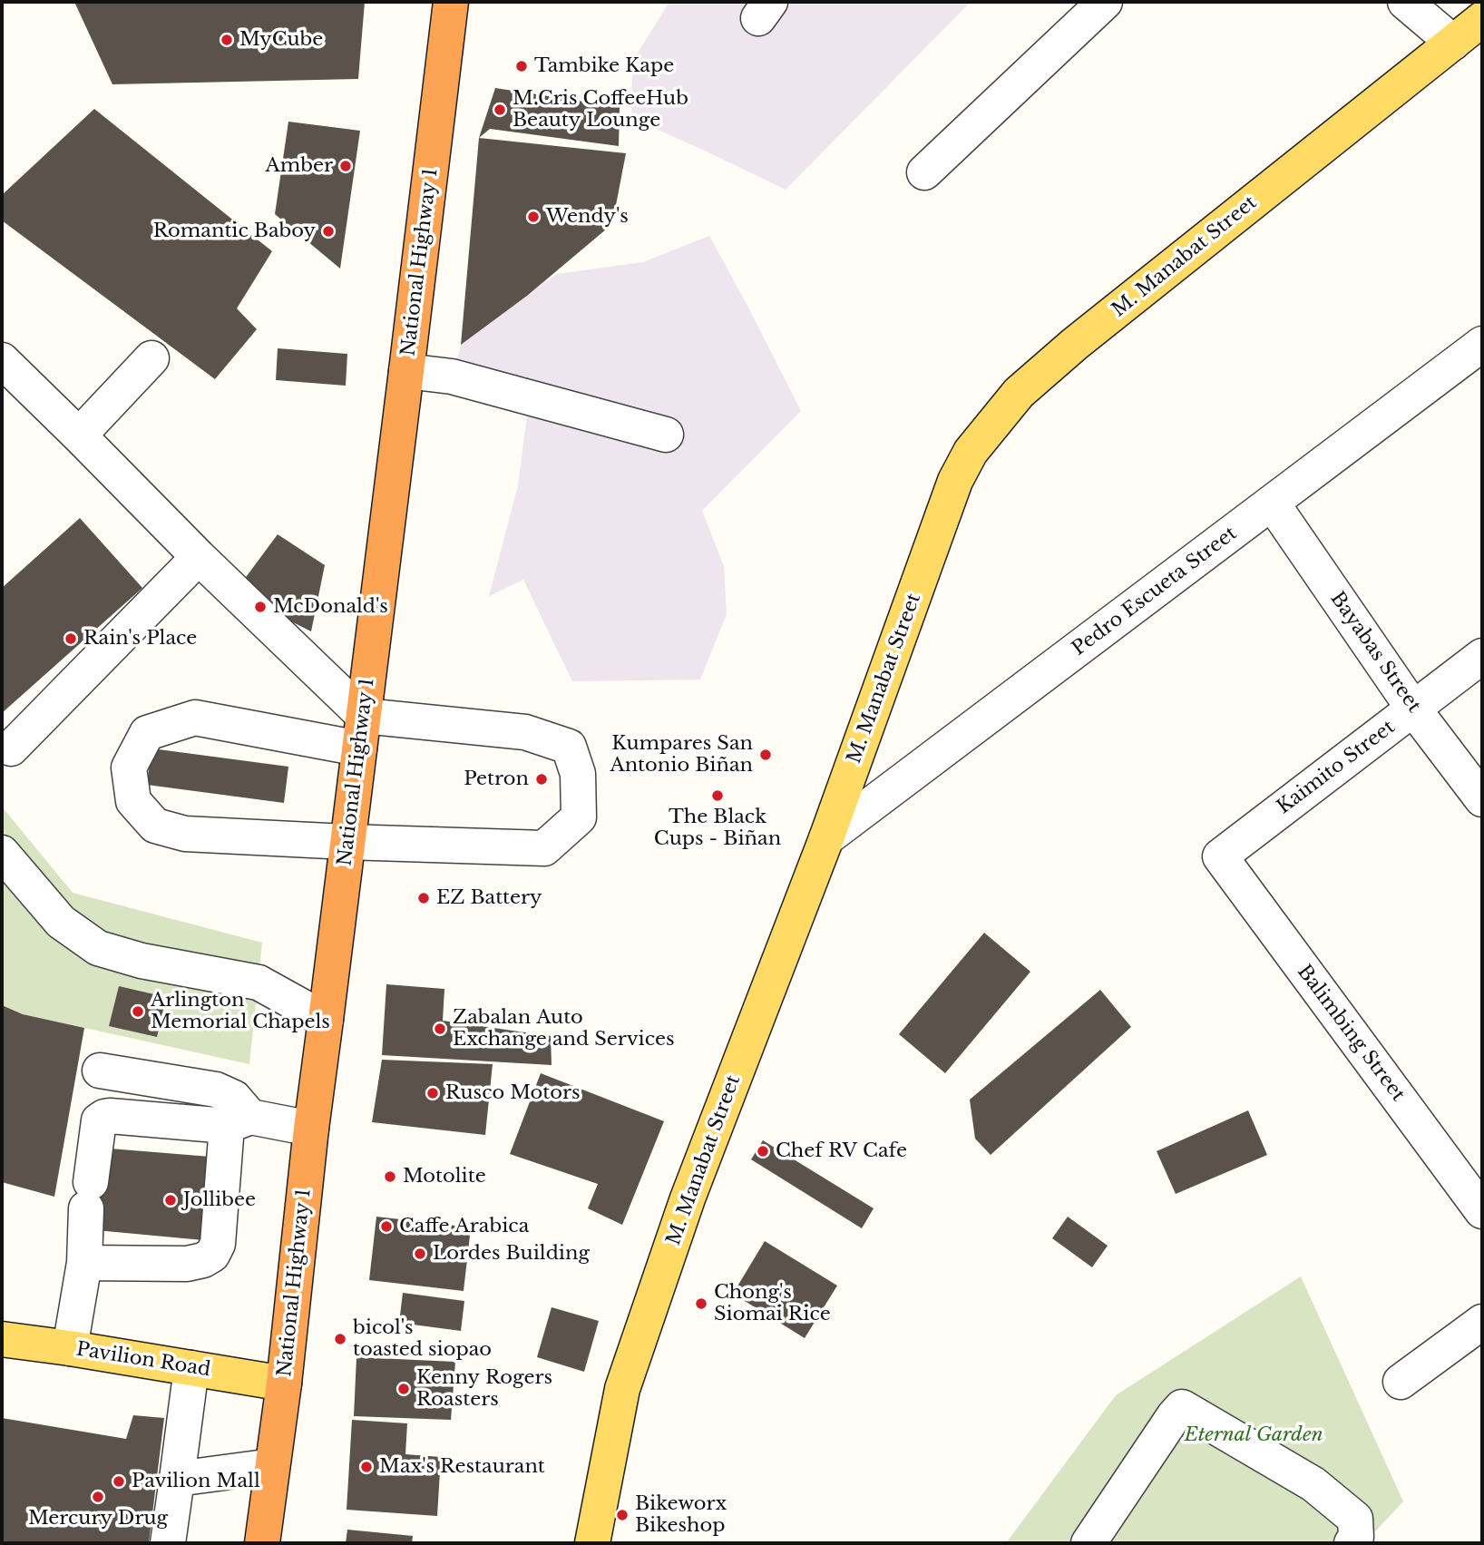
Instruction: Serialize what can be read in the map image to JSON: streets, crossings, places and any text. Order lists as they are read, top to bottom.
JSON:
{
  "streets": {
    "highway": ["National Highway 1"],
    "main road": ["M. Manabat Street", "Pavilion Road"],
    "street": [
      "Pedro Escueta Street",
      "Bayabas Street",
      "Kaimito Street",
      "Balimbing Street"
    ]
  },
  "crossings": [
    ["M. Manabat Street", "Pedro Escueta Street"],
    ["National Highway 1", "Pavilion Road"],
    ["Pedro Escueta Street", "Bayabas Street"],
    ["Bayabas Street", "Kaimito Street"],
    ["Kaimito Street", "Balimbing Street"]
  ],
  "parks": ["Eternal Garden"],
  "places": [
    "MyCube",
    "Tambike Kape",
    "M.Cris CoffeeHub Beauty Lounge",
    "Amber",
    "Wendy's",
    "Romantic Baboy",
    "McDonald's",
    "Rain's Place",
    "Kumpares San Antonio Biñan",
    "Petron",
    "The Black Cups - Biñan",
    "EZ Battery",
    "Arlington Memorial Chapels",
    "Zabalan Auto Exchange and Services",
    "Rusco Motors",
    "Chef RV Cafe",
    "Motolite",
    "Jollibee",
    "Caffe Arabica",
    "Lordes Building",
    "Chong's Siomai Rice",
    "bicol's toasted siopao",
    "Kenny Rogers Roasters",
    "Max's Restaurant",
    "Pavilion Mall",
    "Mercury Drug",
    "Bikeworx Bikeshop"
  ]
}
